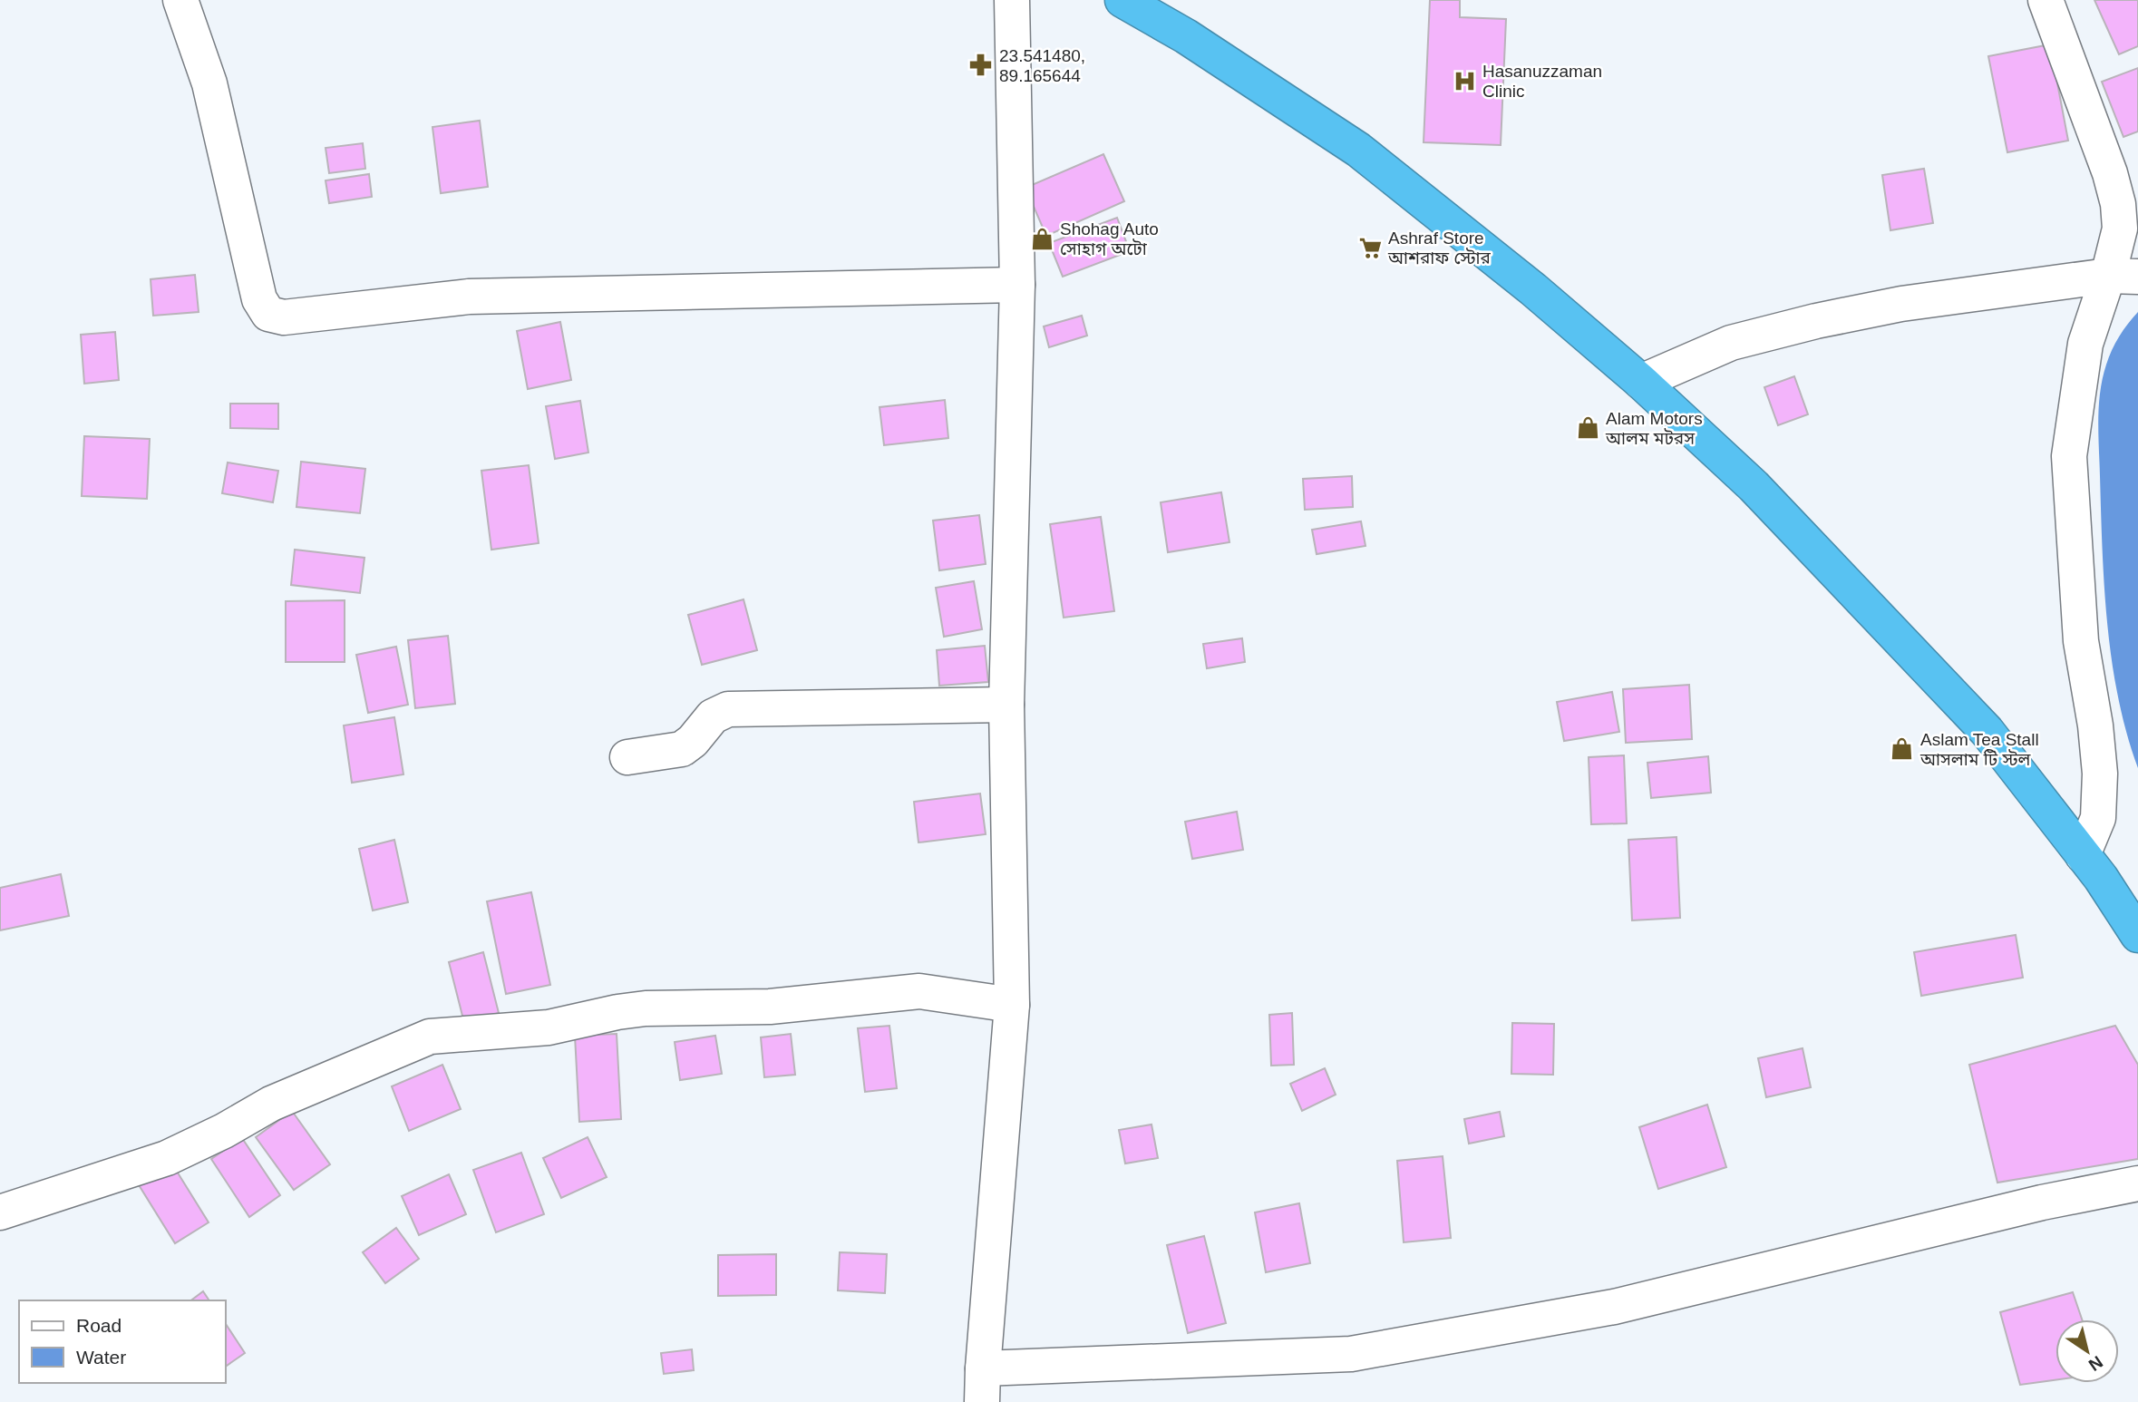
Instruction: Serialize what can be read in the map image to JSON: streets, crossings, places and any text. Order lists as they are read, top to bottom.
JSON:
{
  "places": {
    "pharmacy": ["23.541480, 89.165644"],
    "hospital": ["Hasanuzzaman Clinic"],
    "shop": ["Shohag Auto সোহাগ অটো", "Alam Motors আলম মটরস", "Aslam Tea Stall আসলাম টি স্টল"],
    "supermarket": ["Ashraf Store আশরাফ স্টোর"]
  },
  "legend": ["Road", "Water"],
  "north": "bottom right"
}
